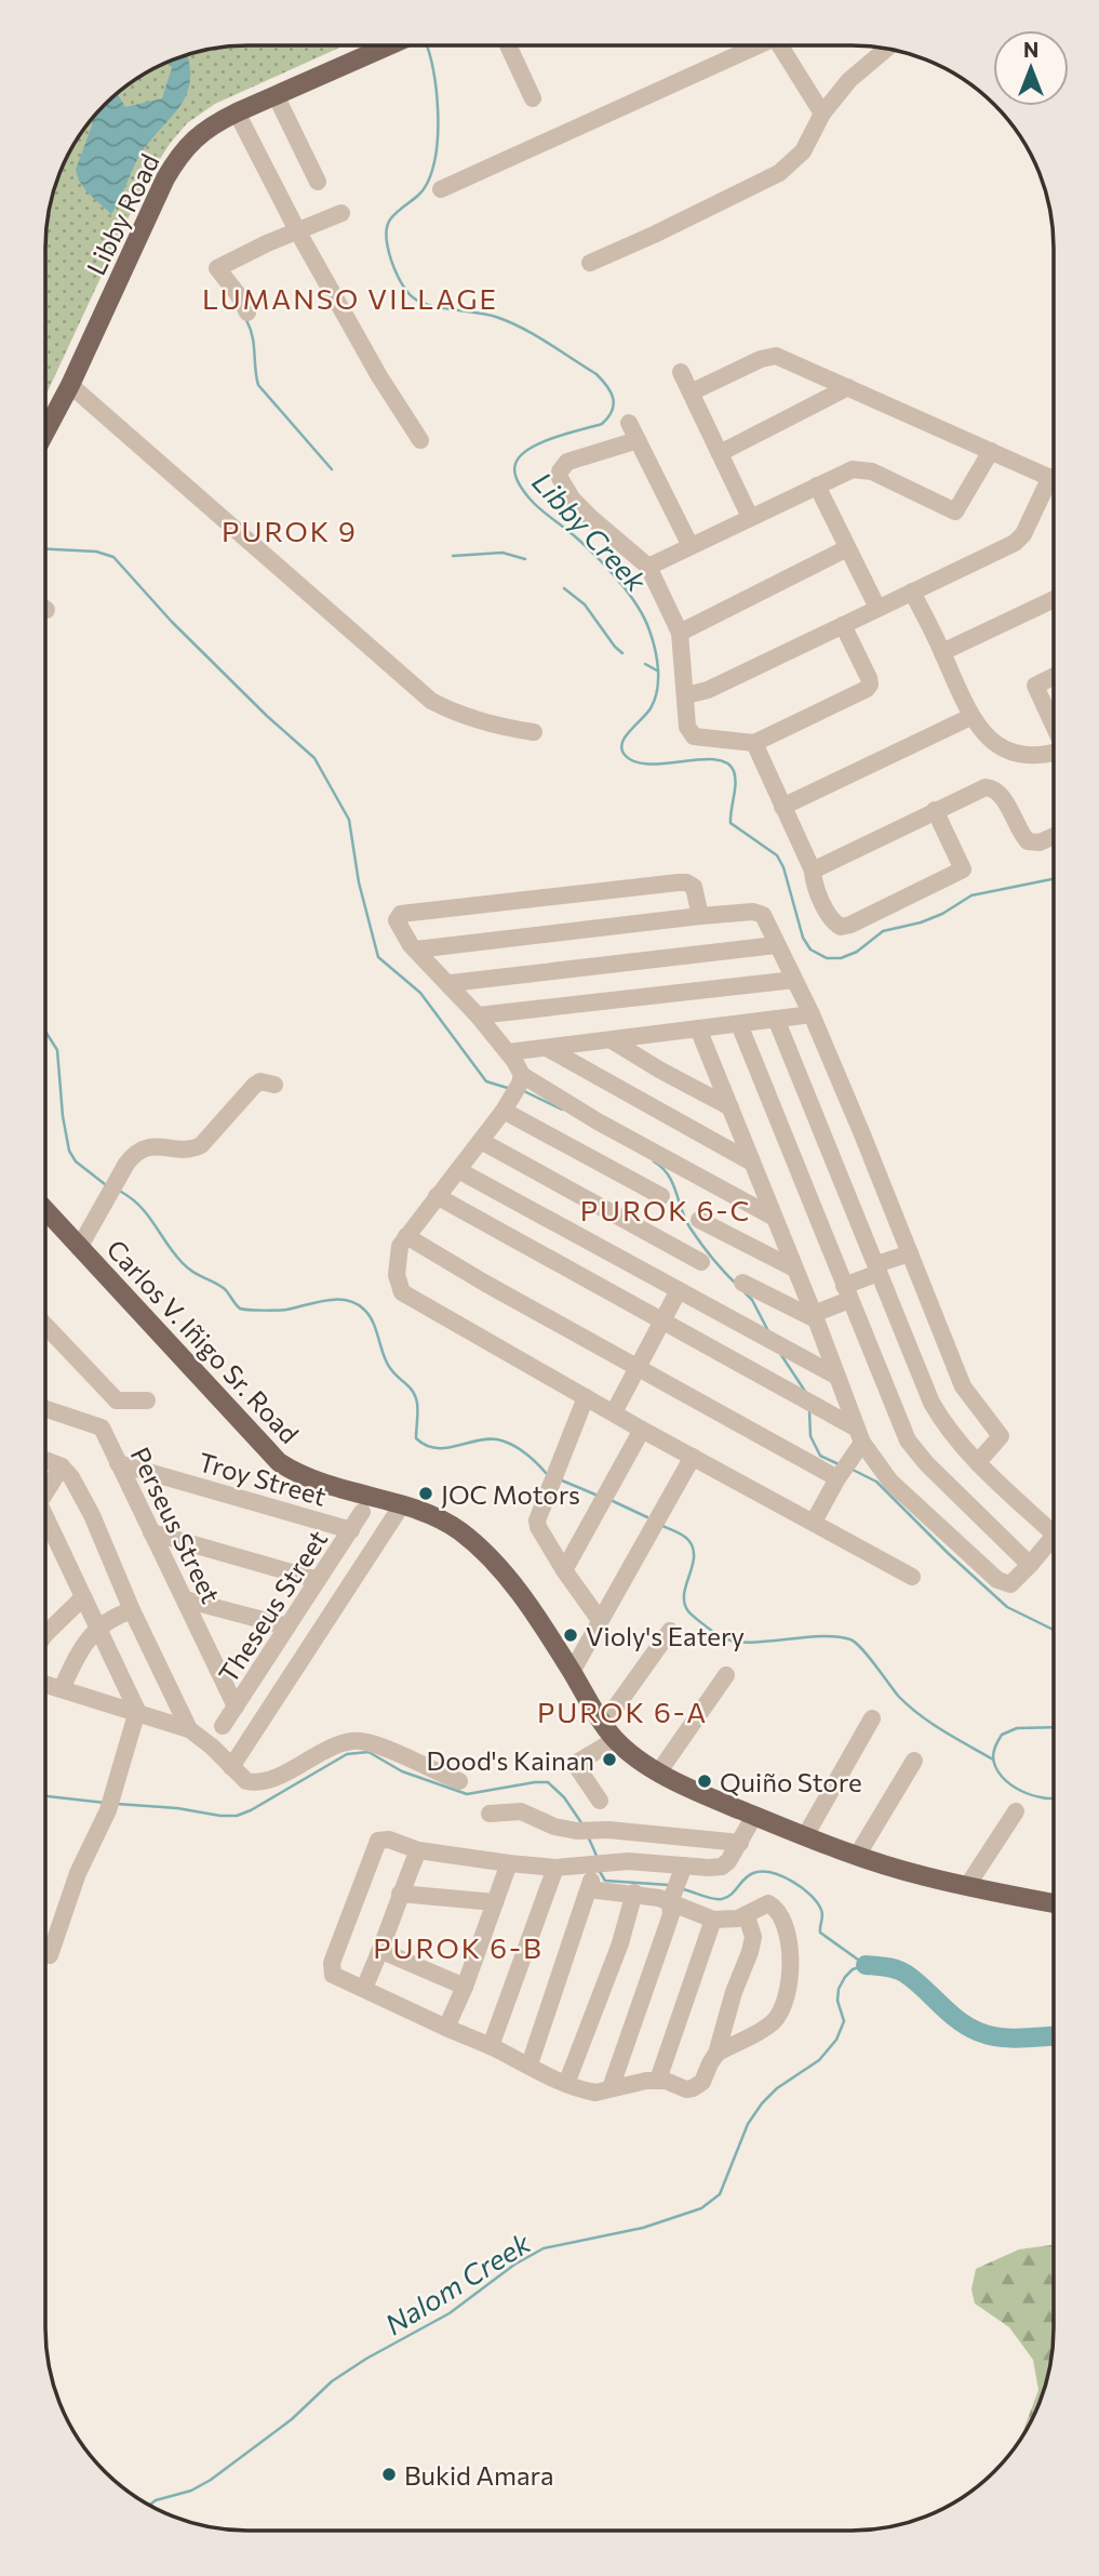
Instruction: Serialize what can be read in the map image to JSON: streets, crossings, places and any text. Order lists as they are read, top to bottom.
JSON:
{
  "streets": {
    "main road": ["Libby Road", "Carlos V. Iñigo Sr. Road"],
    "street": ["Troy Street", "Perseus Street", "Theseus Street"]
  },
  "crossings": [
    ["Troy Street", "Perseus Street"],
    ["Troy Street", "Theseus Street"],
    ["Perseus Street", "Theseus Street"]
  ],
  "districts": [
    "LUMANSO VILLAGE",
    "PUROK 9",
    "PUROK 6-C",
    "PUROK 6-A",
    "PUROK 6-B"
  ],
  "water": ["Libby Creek", "Nalom Creek"],
  "places": [
    "JOC Motors",
    "Violy's Eatery",
    "Dood's Kainan",
    "Quiño Store",
    "Bukid Amara"
  ],
  "north": "top"
}
